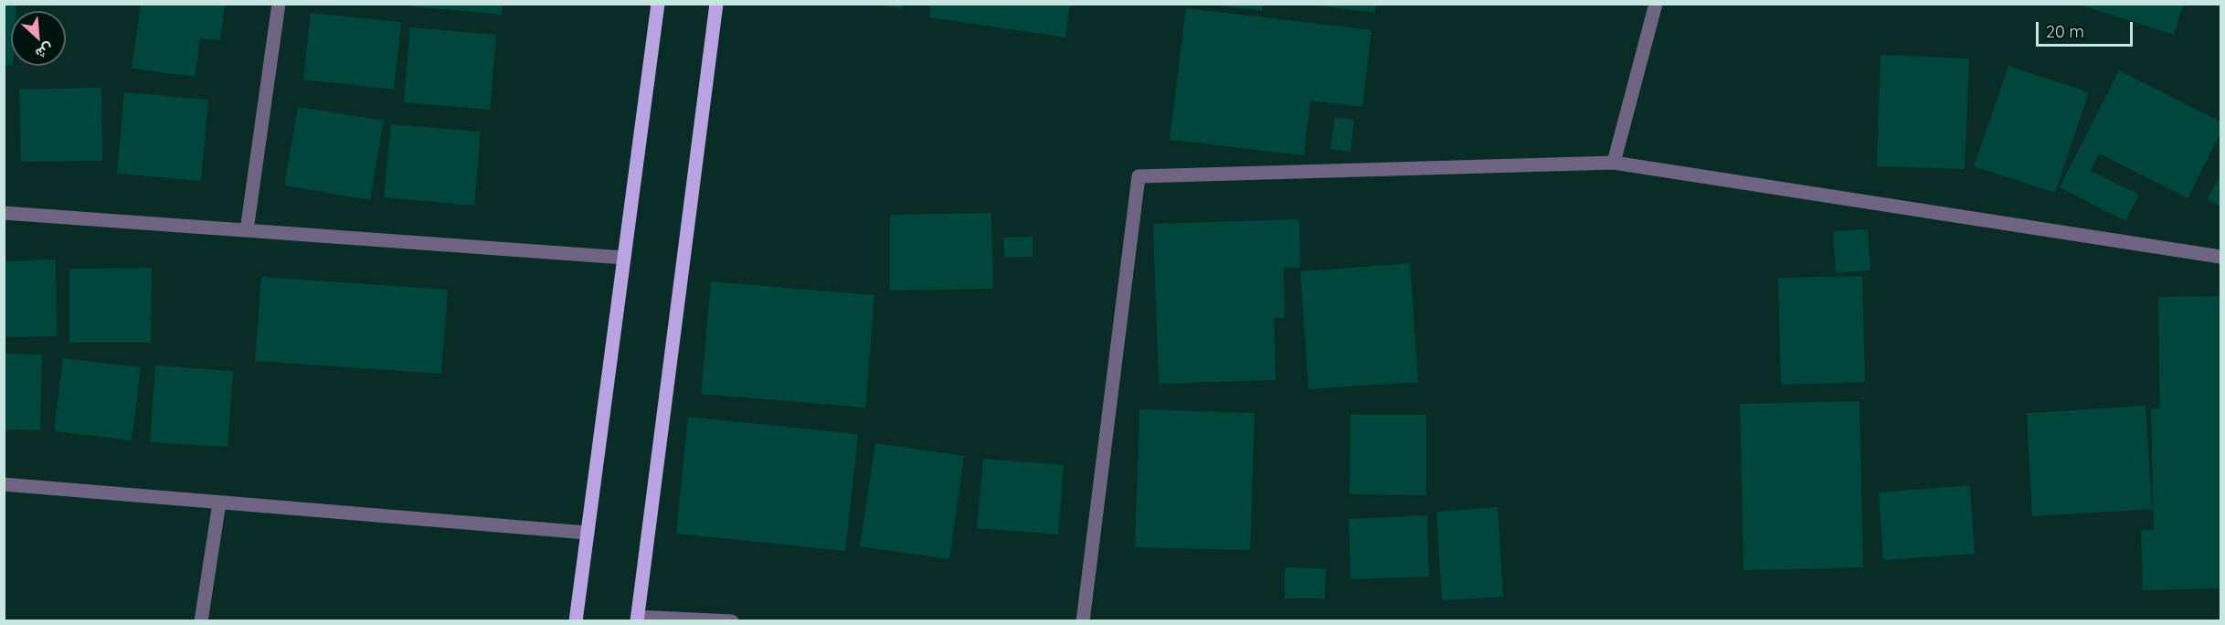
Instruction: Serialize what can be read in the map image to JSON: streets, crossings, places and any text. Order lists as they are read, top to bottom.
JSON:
{
  "scale_bar": "20 m",
  "north": "bottom right"
}
